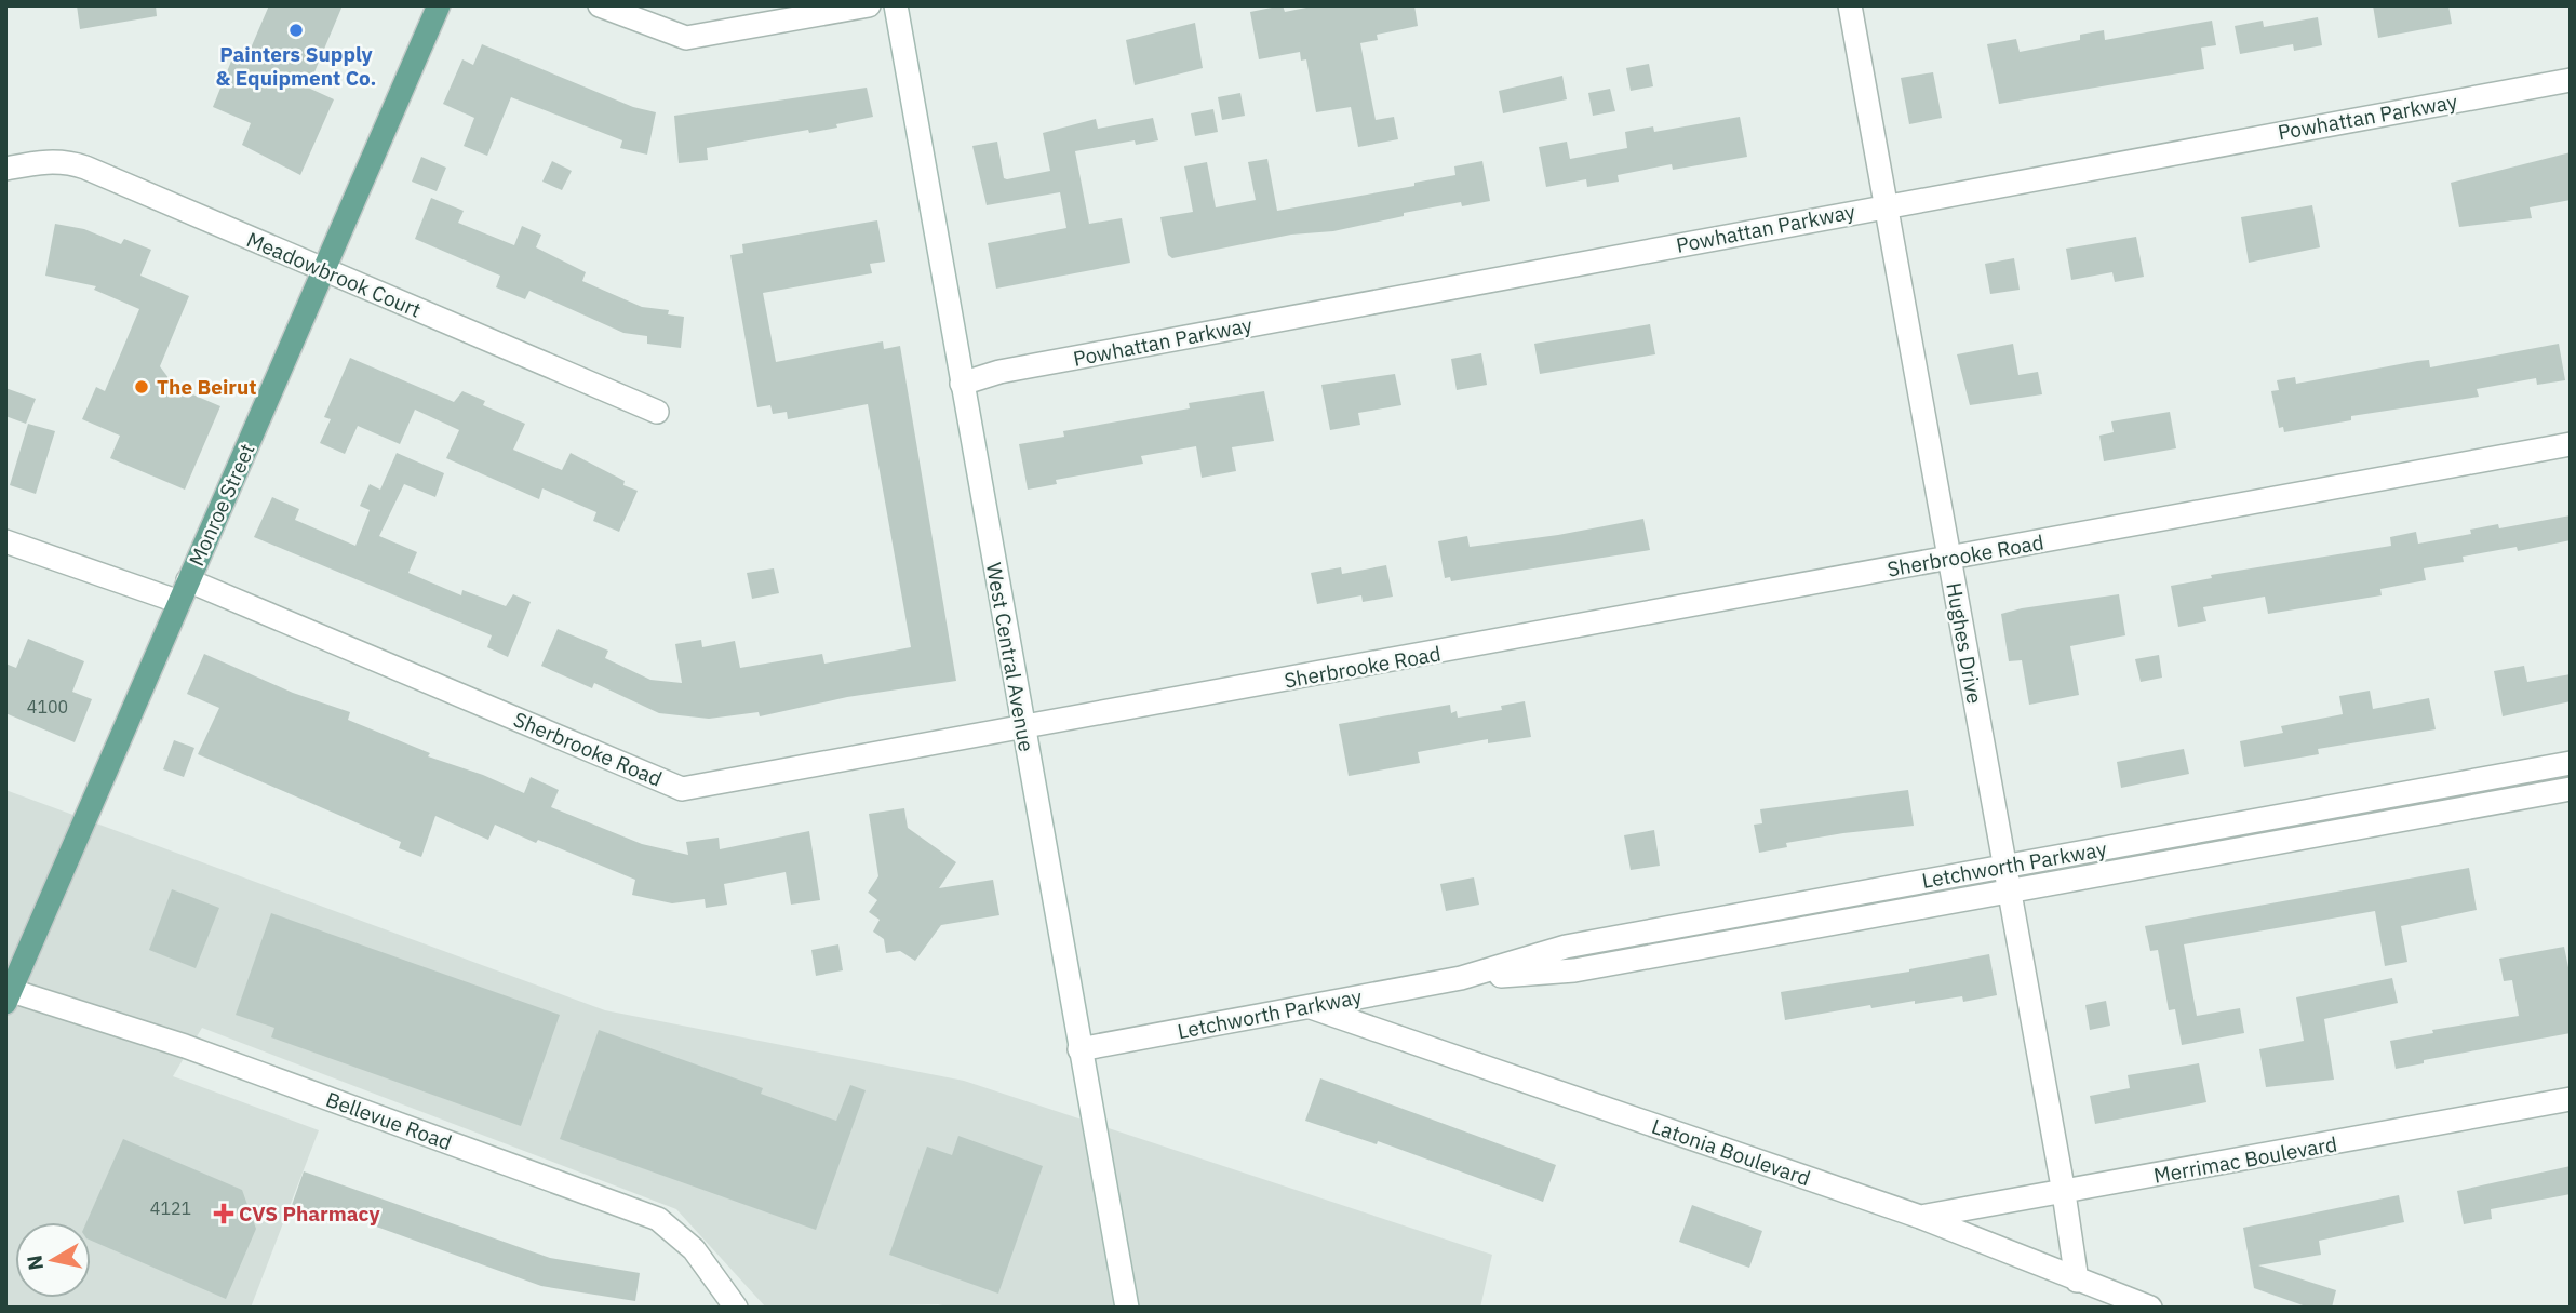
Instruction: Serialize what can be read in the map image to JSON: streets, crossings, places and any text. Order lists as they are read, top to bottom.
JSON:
{
  "streets": {
    "main road": ["Monroe Street"],
    "street": [
      "Powhattan Parkway",
      "Meadowbrook Court",
      "Sherbrooke Road",
      "Hughes Drive",
      "West Central Avenue",
      "Letchworth Parkway",
      "Bellevue Road",
      "Latonia Boulevard",
      "Merrimac Boulevard"
    ]
  },
  "crossings": [
    ["Powhattan Parkway", "Hughes Drive"],
    ["Powhattan Parkway", "West Central Avenue"],
    ["Meadowbrook Court", "Monroe Street"],
    ["Monroe Street", "Sherbrooke Road"],
    ["Monroe Street", "Bellevue Road"],
    ["Sherbrooke Road", "Hughes Drive"],
    ["Sherbrooke Road", "West Central Avenue"],
    ["Hughes Drive", "Letchworth Parkway"],
    ["Hughes Drive", "Latonia Boulevard"],
    ["Hughes Drive", "Merrimac Boulevard"],
    ["West Central Avenue", "Letchworth Parkway"],
    ["Letchworth Parkway", "Latonia Boulevard"],
    ["Latonia Boulevard", "Merrimac Boulevard"]
  ],
  "places": {
    "other": ["Painters Supply & Equipment Co.", "The Beirut"],
    "health": ["CVS Pharmacy"]
  },
  "house_numbers": ["4100", "4121"],
  "north": "left"
}
